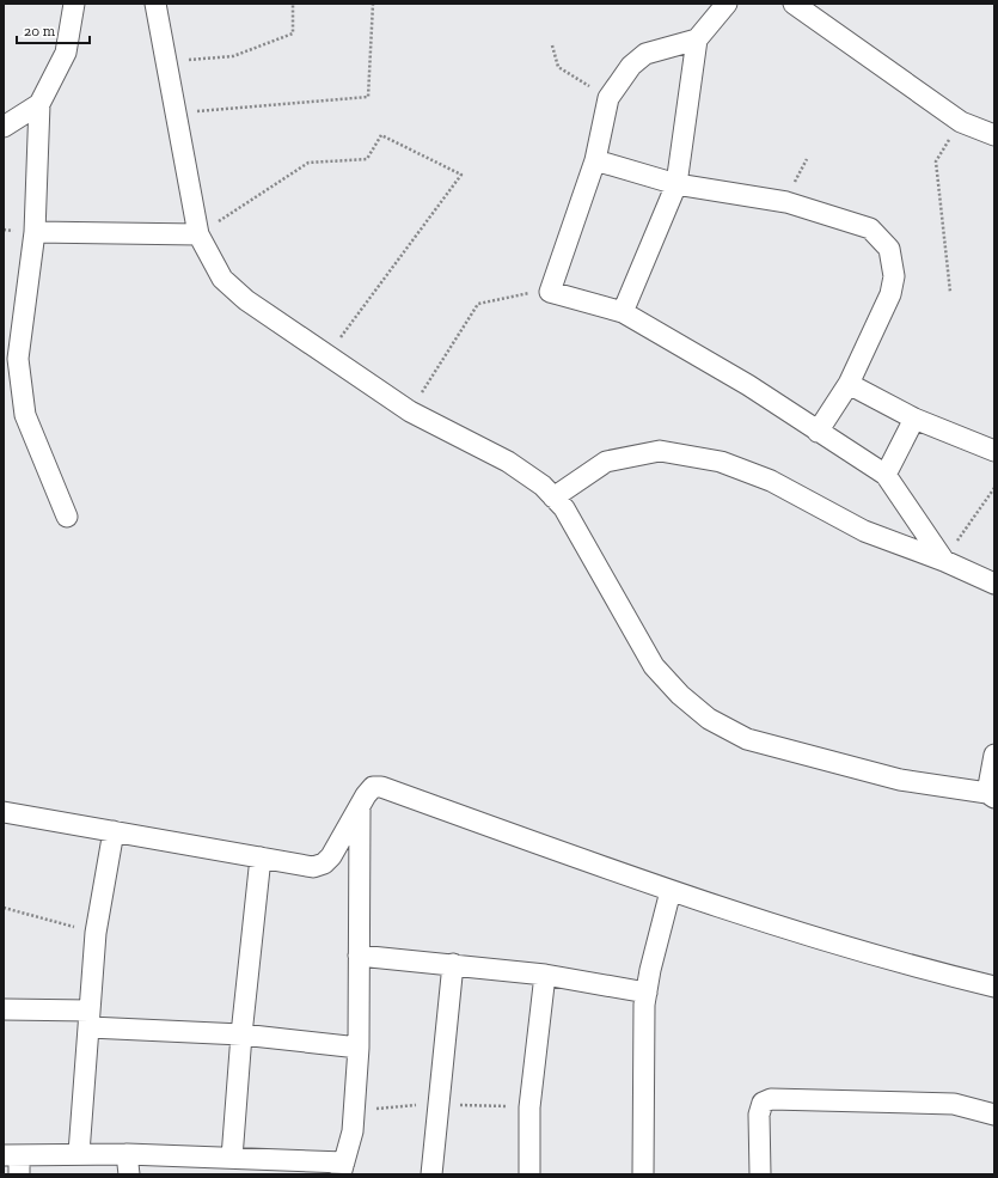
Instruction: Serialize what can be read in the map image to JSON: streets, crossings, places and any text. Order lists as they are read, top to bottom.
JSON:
{
  "scale_bar": "20 m"
}
